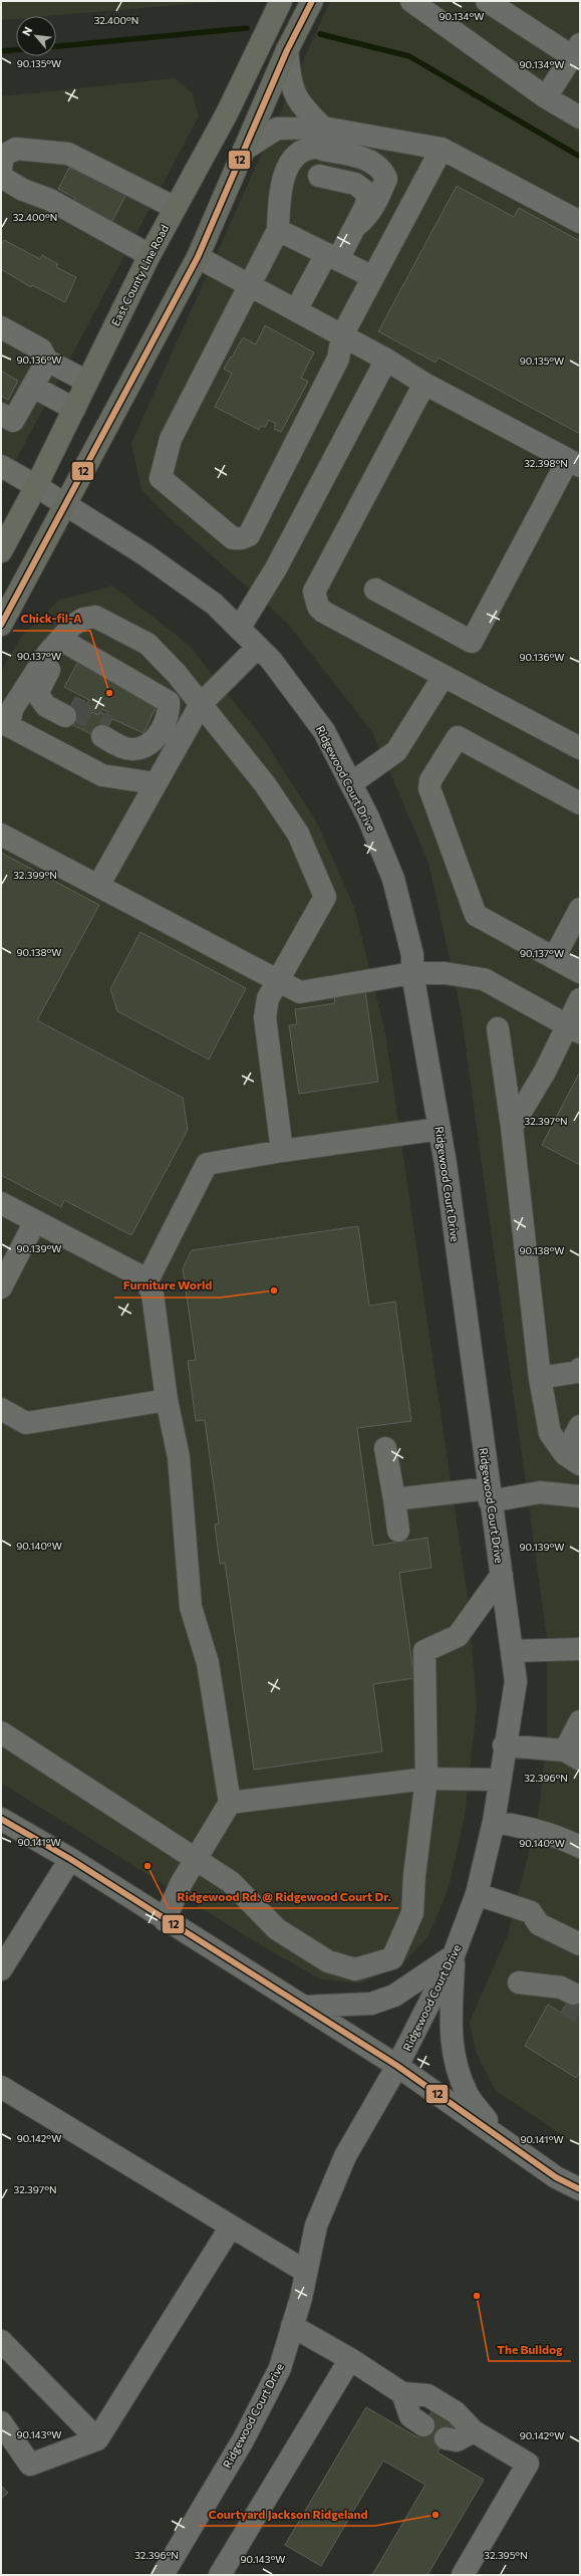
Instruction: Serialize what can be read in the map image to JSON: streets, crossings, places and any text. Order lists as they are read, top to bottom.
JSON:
{
  "streets": {
    "main road": ["East County Line Road"],
    "street": ["Ridgewood Court Drive"]
  },
  "crossings": [
    ["East County Line Road", "Ridgewood Court Drive"]
  ],
  "places": [
    "Chick-fil-A",
    "Furniture World",
    "Ridgewood Rd. @ Ridgewood Court Dr.",
    "The Bulldog",
    "Courtyard Jackson Ridgeland"
  ],
  "lines": ["transit line 12"],
  "north": "top left",
  "coordinates": [
    "90.134°W",
    "32.400°N",
    "90.135°W",
    "90.136°W",
    "32.398°N",
    "90.137°W",
    "32.399°N",
    "90.138°W",
    "32.397°N",
    "90.139°W",
    "90.140°W",
    "32.396°N",
    "90.141°W",
    "90.142°W",
    "90.143°W",
    "32.395°N"
  ]
}
